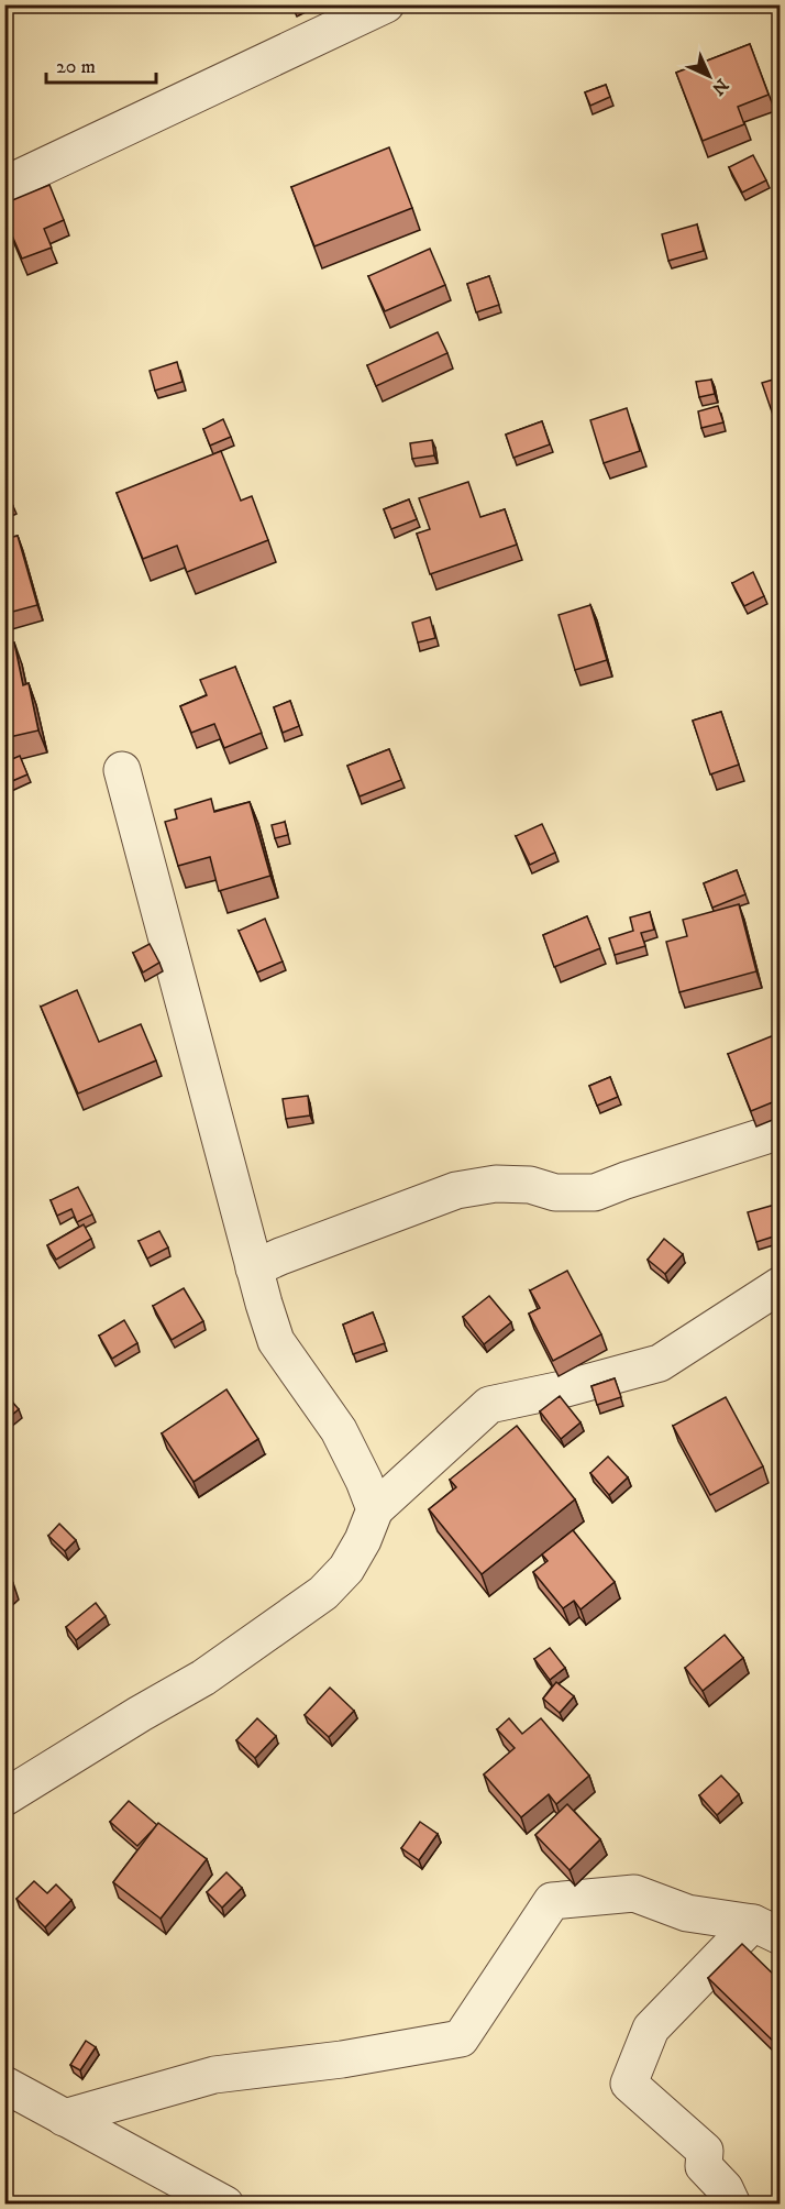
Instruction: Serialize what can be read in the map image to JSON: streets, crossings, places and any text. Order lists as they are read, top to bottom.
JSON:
{
  "scale_bar": "20 m",
  "north": "bottom right"
}
